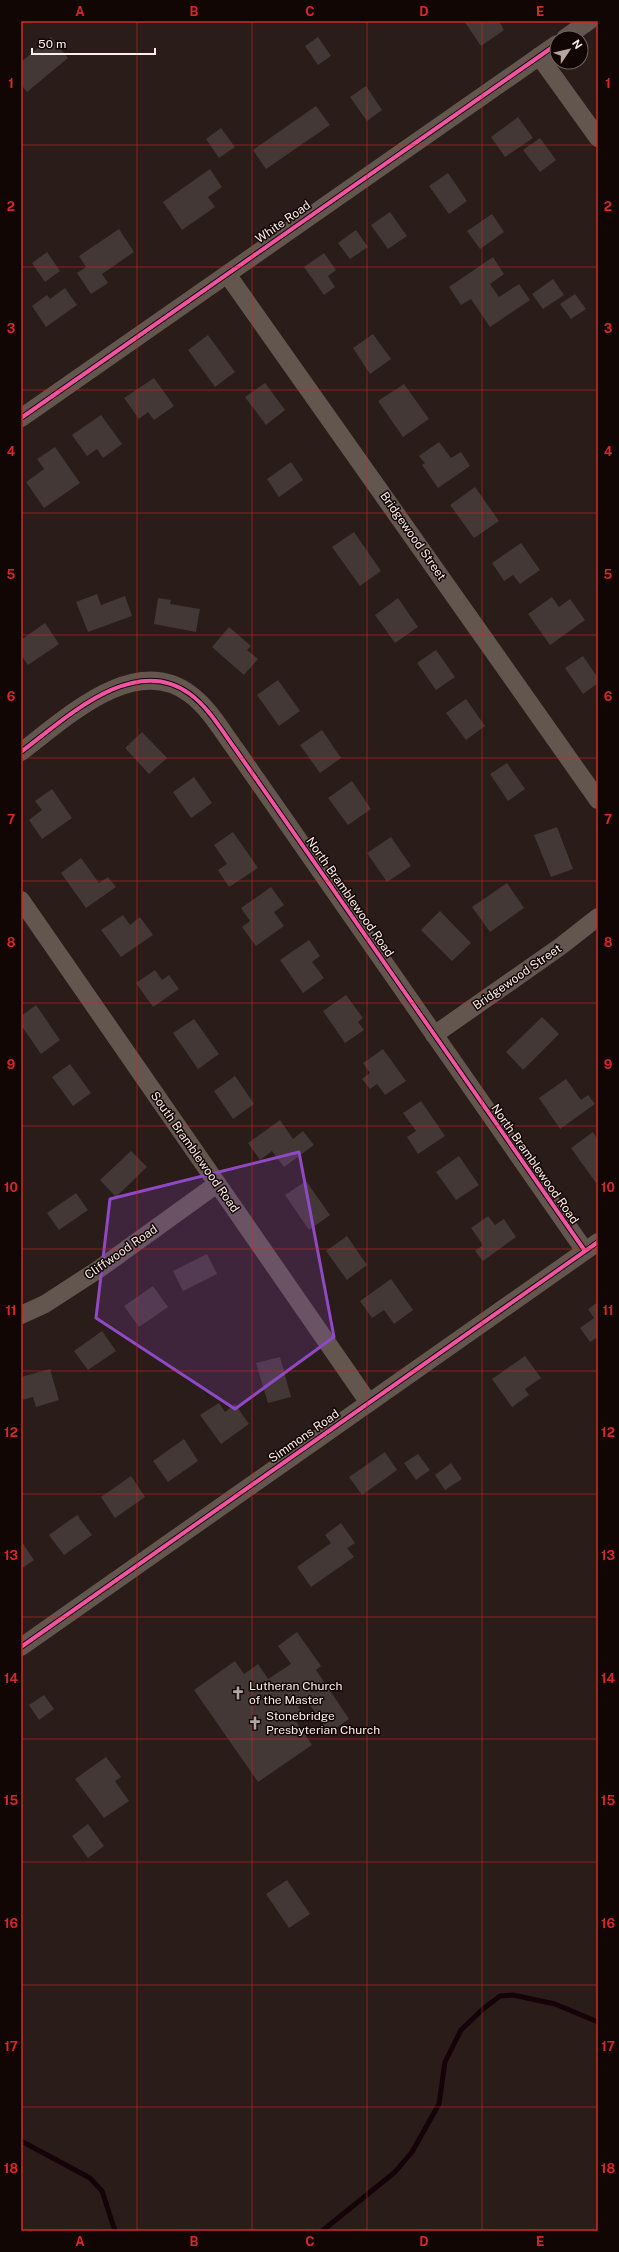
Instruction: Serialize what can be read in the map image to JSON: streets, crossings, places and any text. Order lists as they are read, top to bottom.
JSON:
{
  "streets": {
    "street": [
      "White Road",
      "Bridgewood Street",
      "North Bramblewood Road",
      "South Bramblewood Road",
      "Cliffwood Road",
      "Simmons Road"
    ]
  },
  "crossings": [
    ["White Road", "Bridgewood Street"],
    ["Bridgewood Street", "North Bramblewood Road"],
    ["North Bramblewood Road", "Simmons Road"],
    ["South Bramblewood Road", "Cliffwood Road"],
    ["South Bramblewood Road", "Simmons Road"]
  ],
  "places": {
    "church": ["Lutheran Church of the Master", "Stonebridge Presbyterian Church"]
  },
  "scale_bar": "50 m",
  "north": "top right",
  "grid": {
    "columns": [
      "A",
      "B",
      "C",
      "D",
      "E"
    ],
    "rows": [
      "1",
      "2",
      "3",
      "4",
      "5",
      "6",
      "7",
      "8",
      "9",
      "10",
      "11",
      "12",
      "13",
      "14",
      "15",
      "16",
      "17",
      "18"
    ]
  }
}
